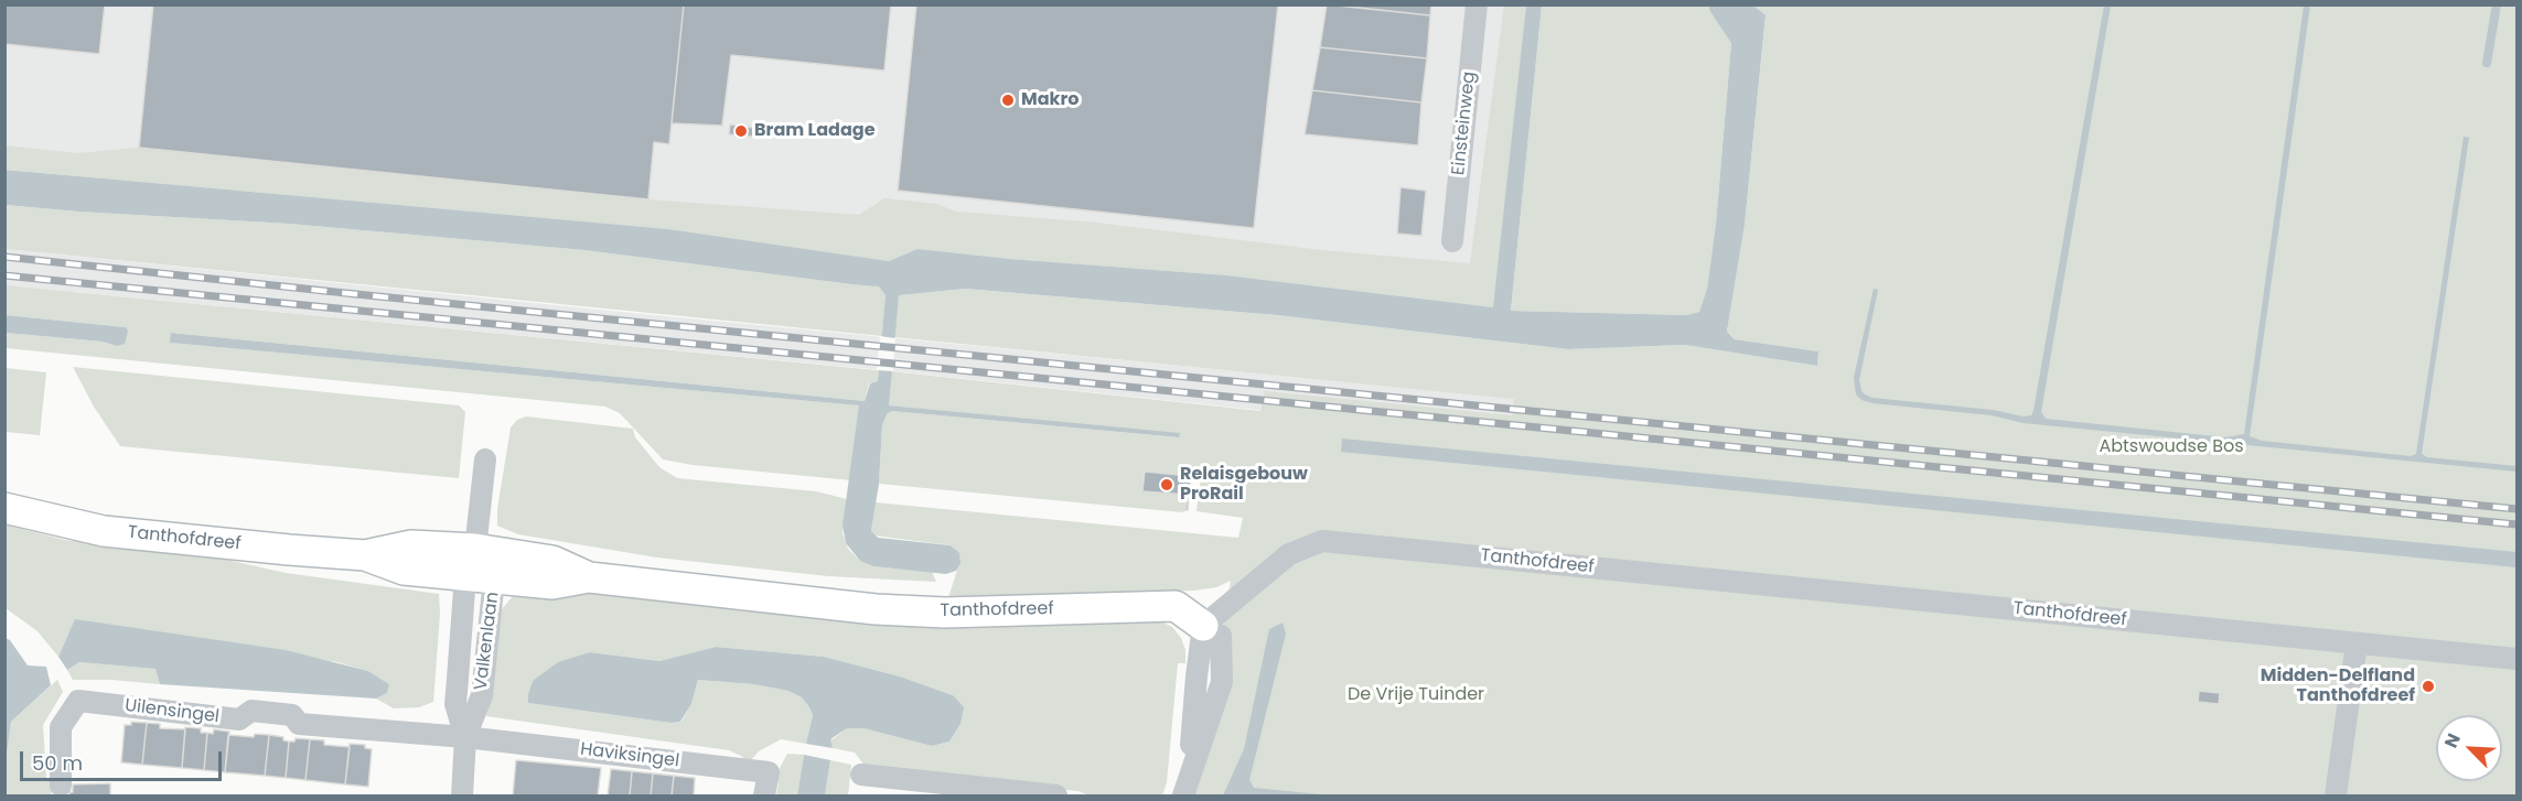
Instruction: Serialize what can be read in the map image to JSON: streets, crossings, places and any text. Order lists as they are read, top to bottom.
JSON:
{
  "streets": {
    "street": [
      "Einsteinweg",
      "Tanthofdreef",
      "Valkenlaan",
      "Uilensingel",
      "Haviksingel"
    ]
  },
  "crossings": [
    ["Tanthofdreef", "Valkenlaan"],
    ["Valkenlaan", "Uilensingel"],
    ["Valkenlaan", "Haviksingel"],
    ["Uilensingel", "Haviksingel"]
  ],
  "parks": ["Abtswoudse Bos", "De Vrije Tuinder"],
  "places": [
    "Makro",
    "Bram Ladage",
    "Relaisgebouw ProRail",
    "Midden-Delfland Tanthofdreef"
  ],
  "scale_bar": "50 m",
  "north": "top left"
}
